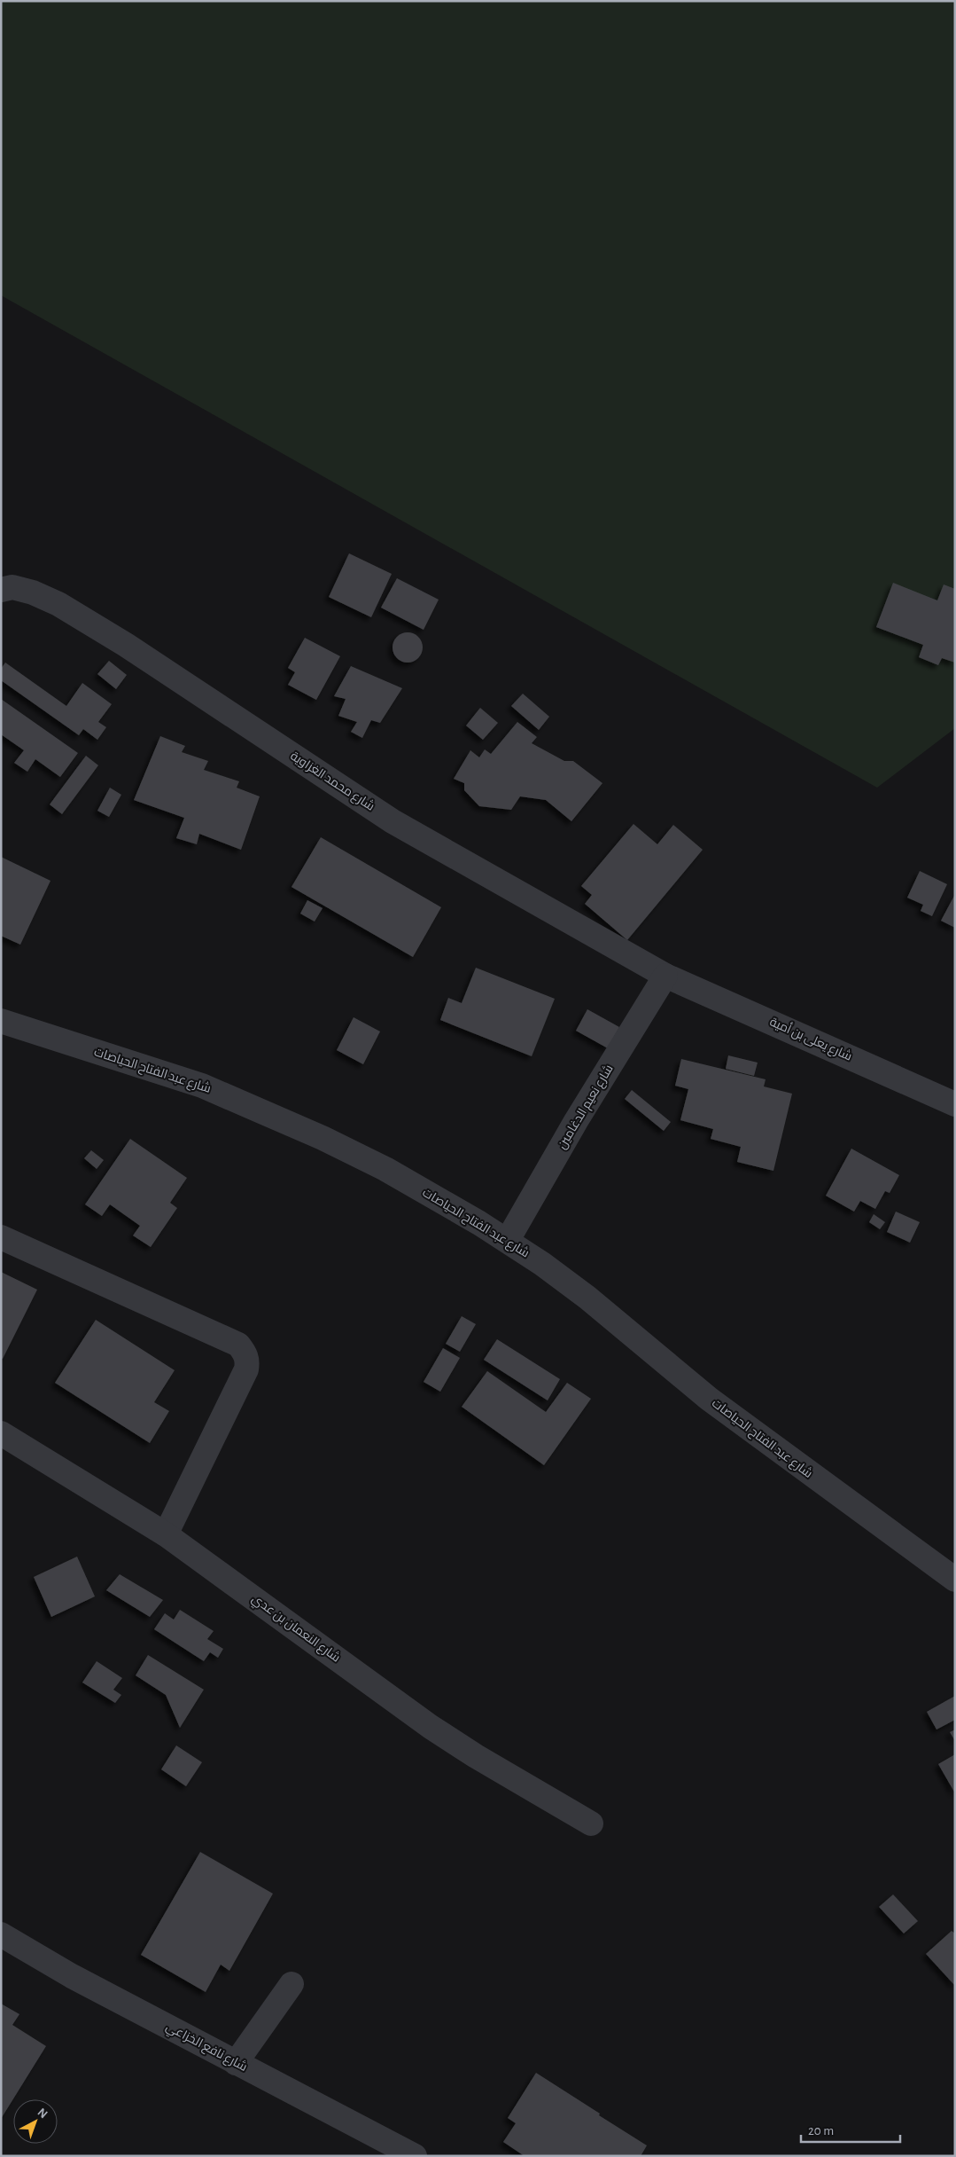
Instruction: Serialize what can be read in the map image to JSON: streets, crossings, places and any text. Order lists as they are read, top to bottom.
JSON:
{
  "streets": {
    "street": [
      "شارع محمد الغزاوية",
      "شارع يعلى بن أمية",
      "شارع عبد الفتاح الحياصات",
      "شارع نعيم الدغامين",
      "شارع النعمان بن عدي",
      "شارع نافع الخزاعي"
    ]
  },
  "crossings": [
    ["شارع محمد الغزاوية", "شارع يعلى بن أمية"],
    ["شارع محمد الغزاوية", "شارع نعيم الدغامين"],
    ["شارع يعلى بن أمية", "شارع نعيم الدغامين"],
    ["شارع عبد الفتاح الحياصات", "شارع نعيم الدغامين"]
  ],
  "scale_bar": "20 m",
  "north": "top right"
}
